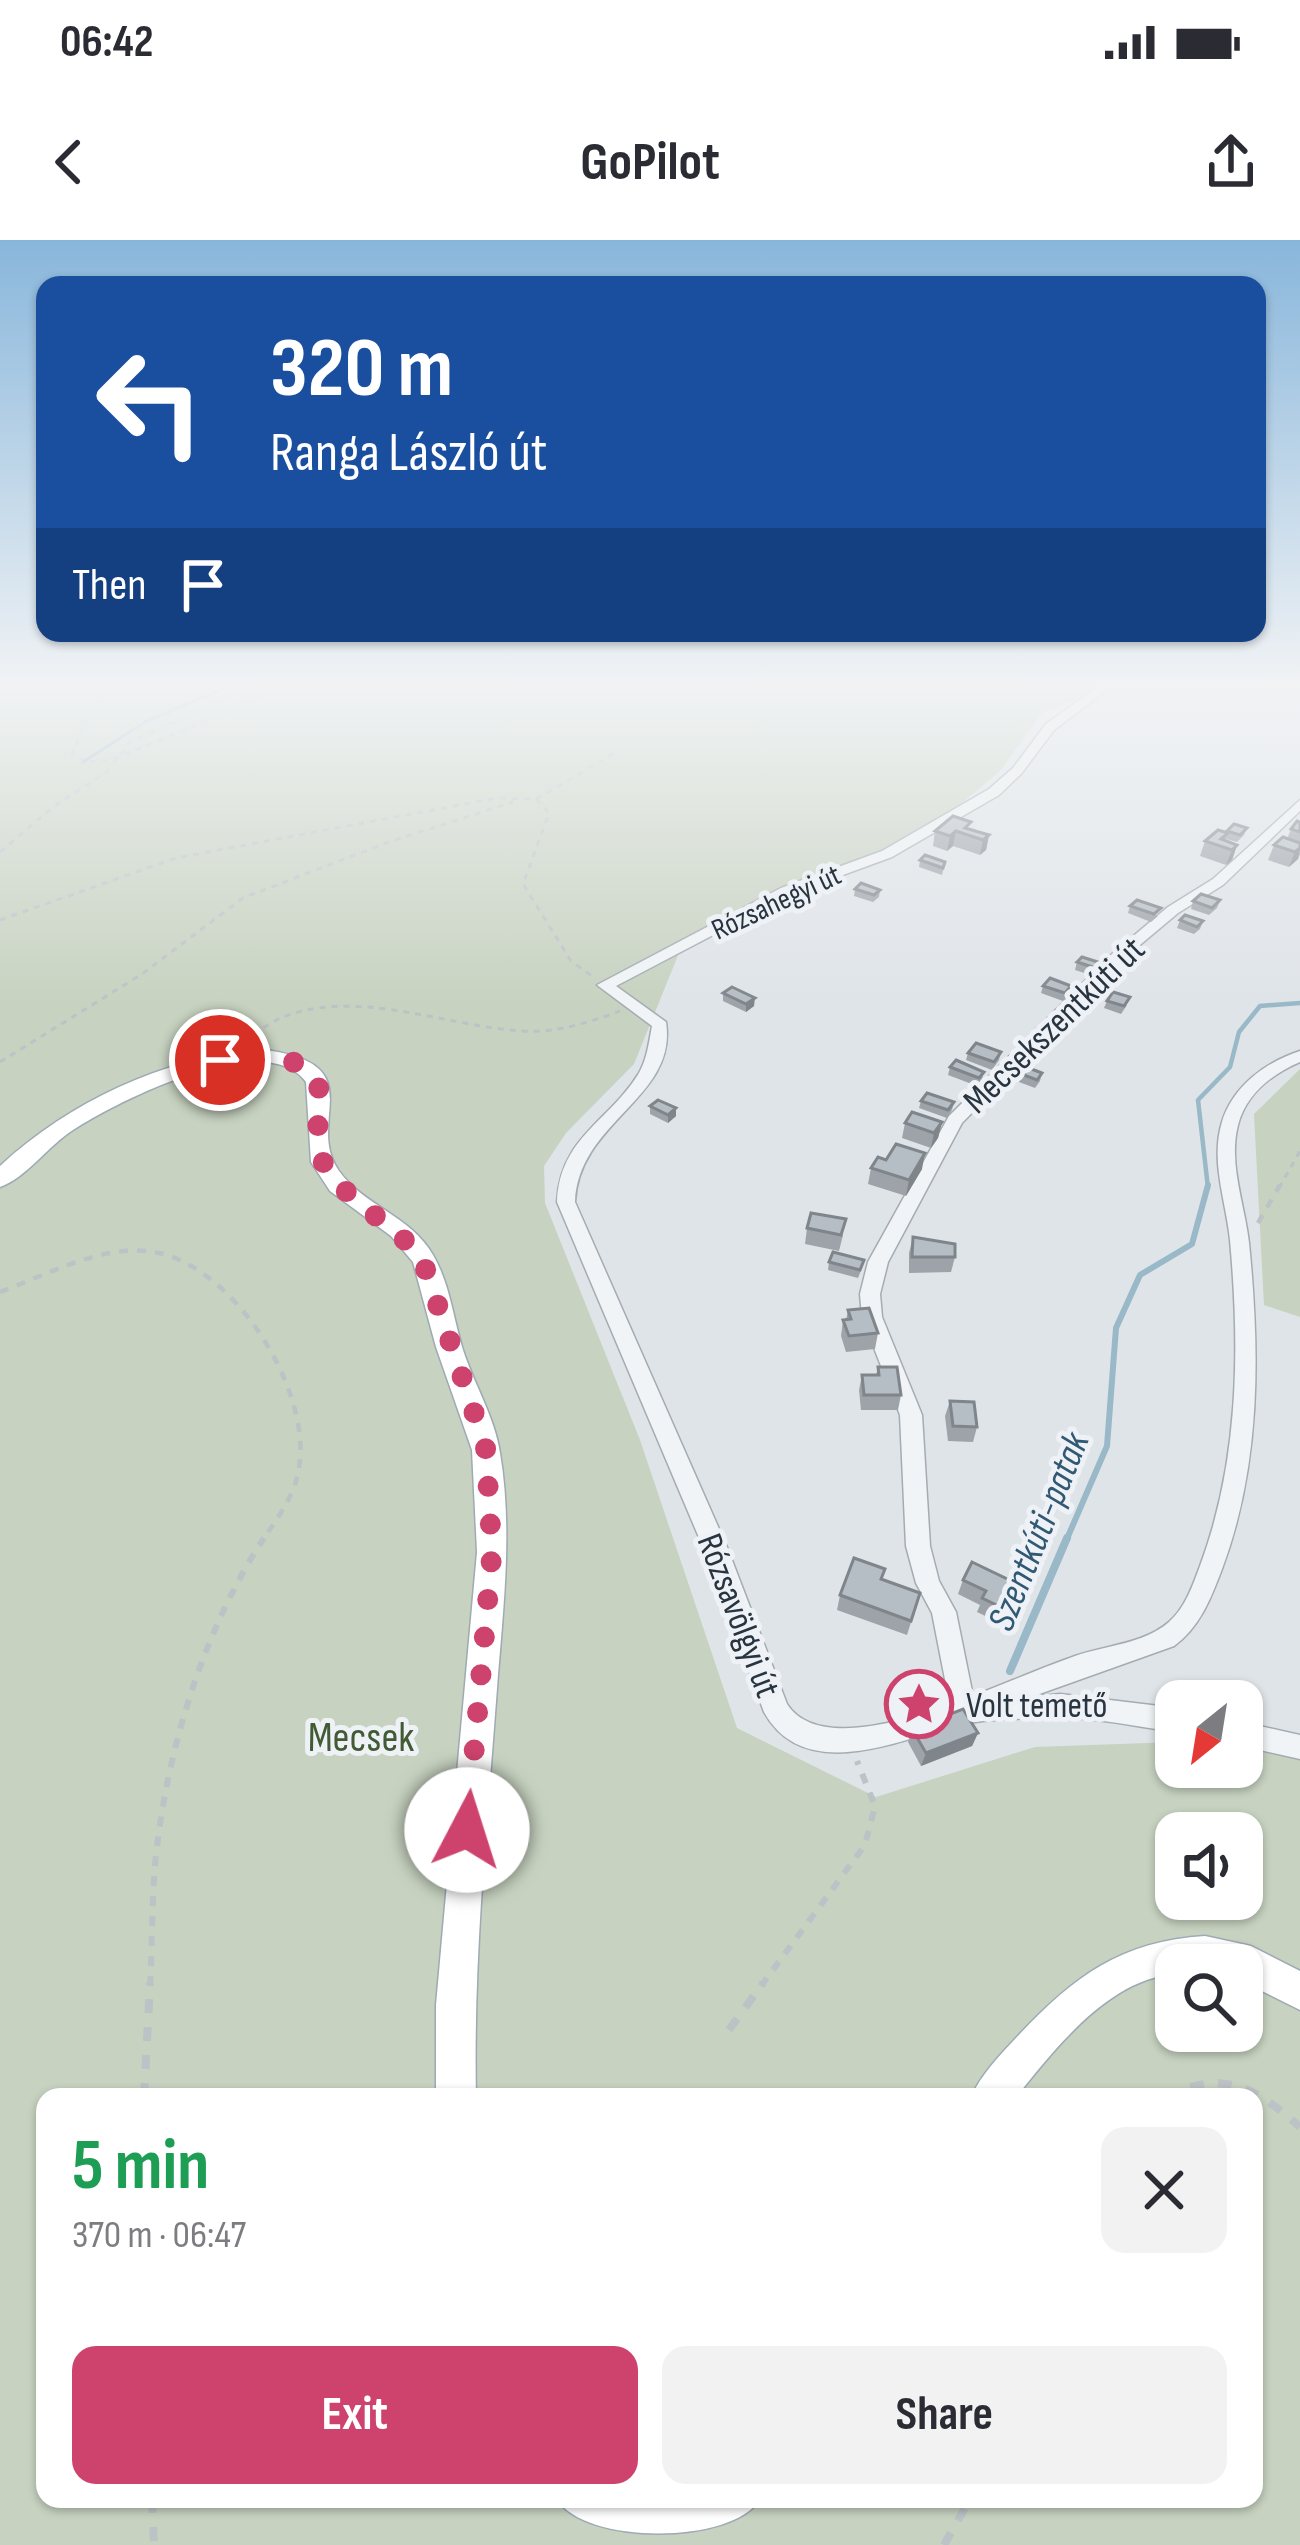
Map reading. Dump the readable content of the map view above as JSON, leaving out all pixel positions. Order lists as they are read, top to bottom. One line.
{"streets":{"street":["Rózsahegyi út","Mecsekszentkúti út","Rózsavölgyi út"]},"crossings":[["Rózsahegyi út","Rózsavölgyi út"],["Mecsekszentkúti út","Rózsavölgyi út"]],"water":["Szentkúti-patak"],"parks":["Mecsek"],"places":{"place":["Volt temető"]},"north":"bottom left","page":{"status":"06:42","header":"GoPilot","turn":["320 m","Ranga László út"],"then":"Then","heading":["5 min","370 m · 06:47"],"buttons":["Exit","Share"]}}
